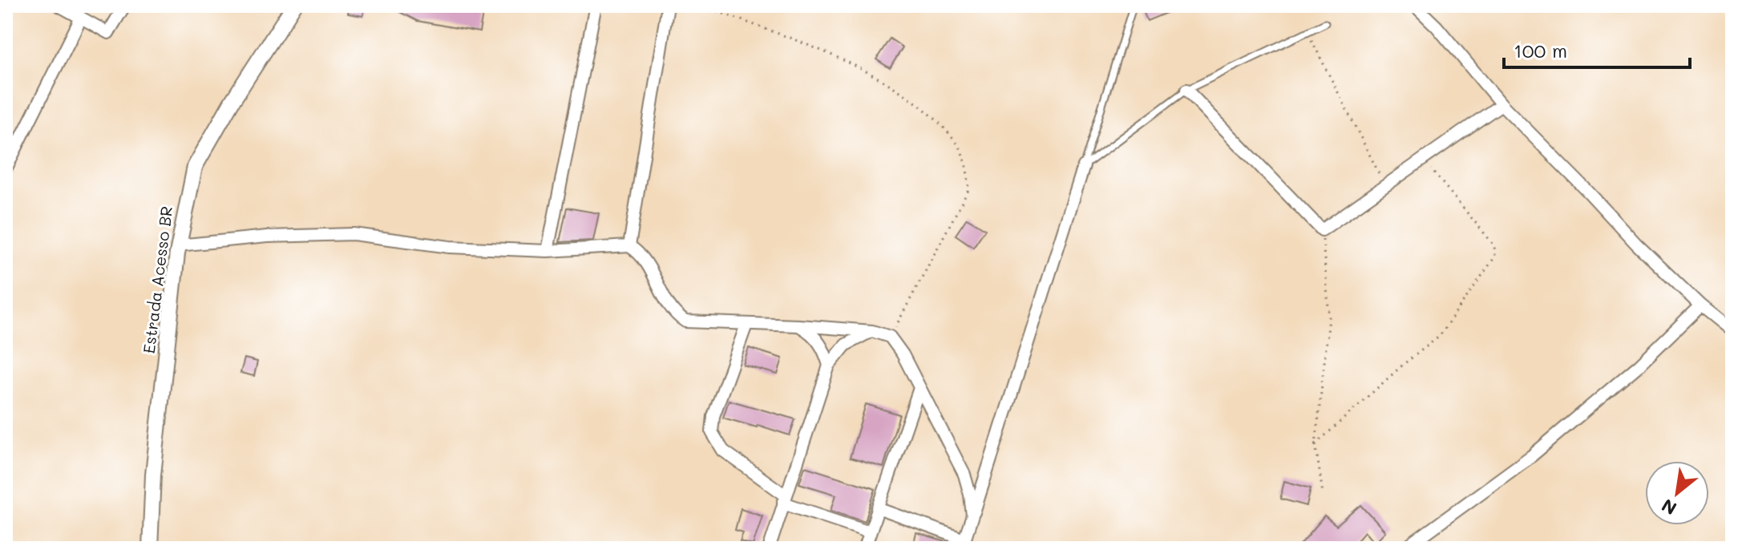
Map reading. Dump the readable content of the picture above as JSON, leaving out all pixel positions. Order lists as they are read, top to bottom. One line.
{"streets":{"street":["Estrada Acesso BR"]},"scale_bar":"100 m","north":"bottom left"}
